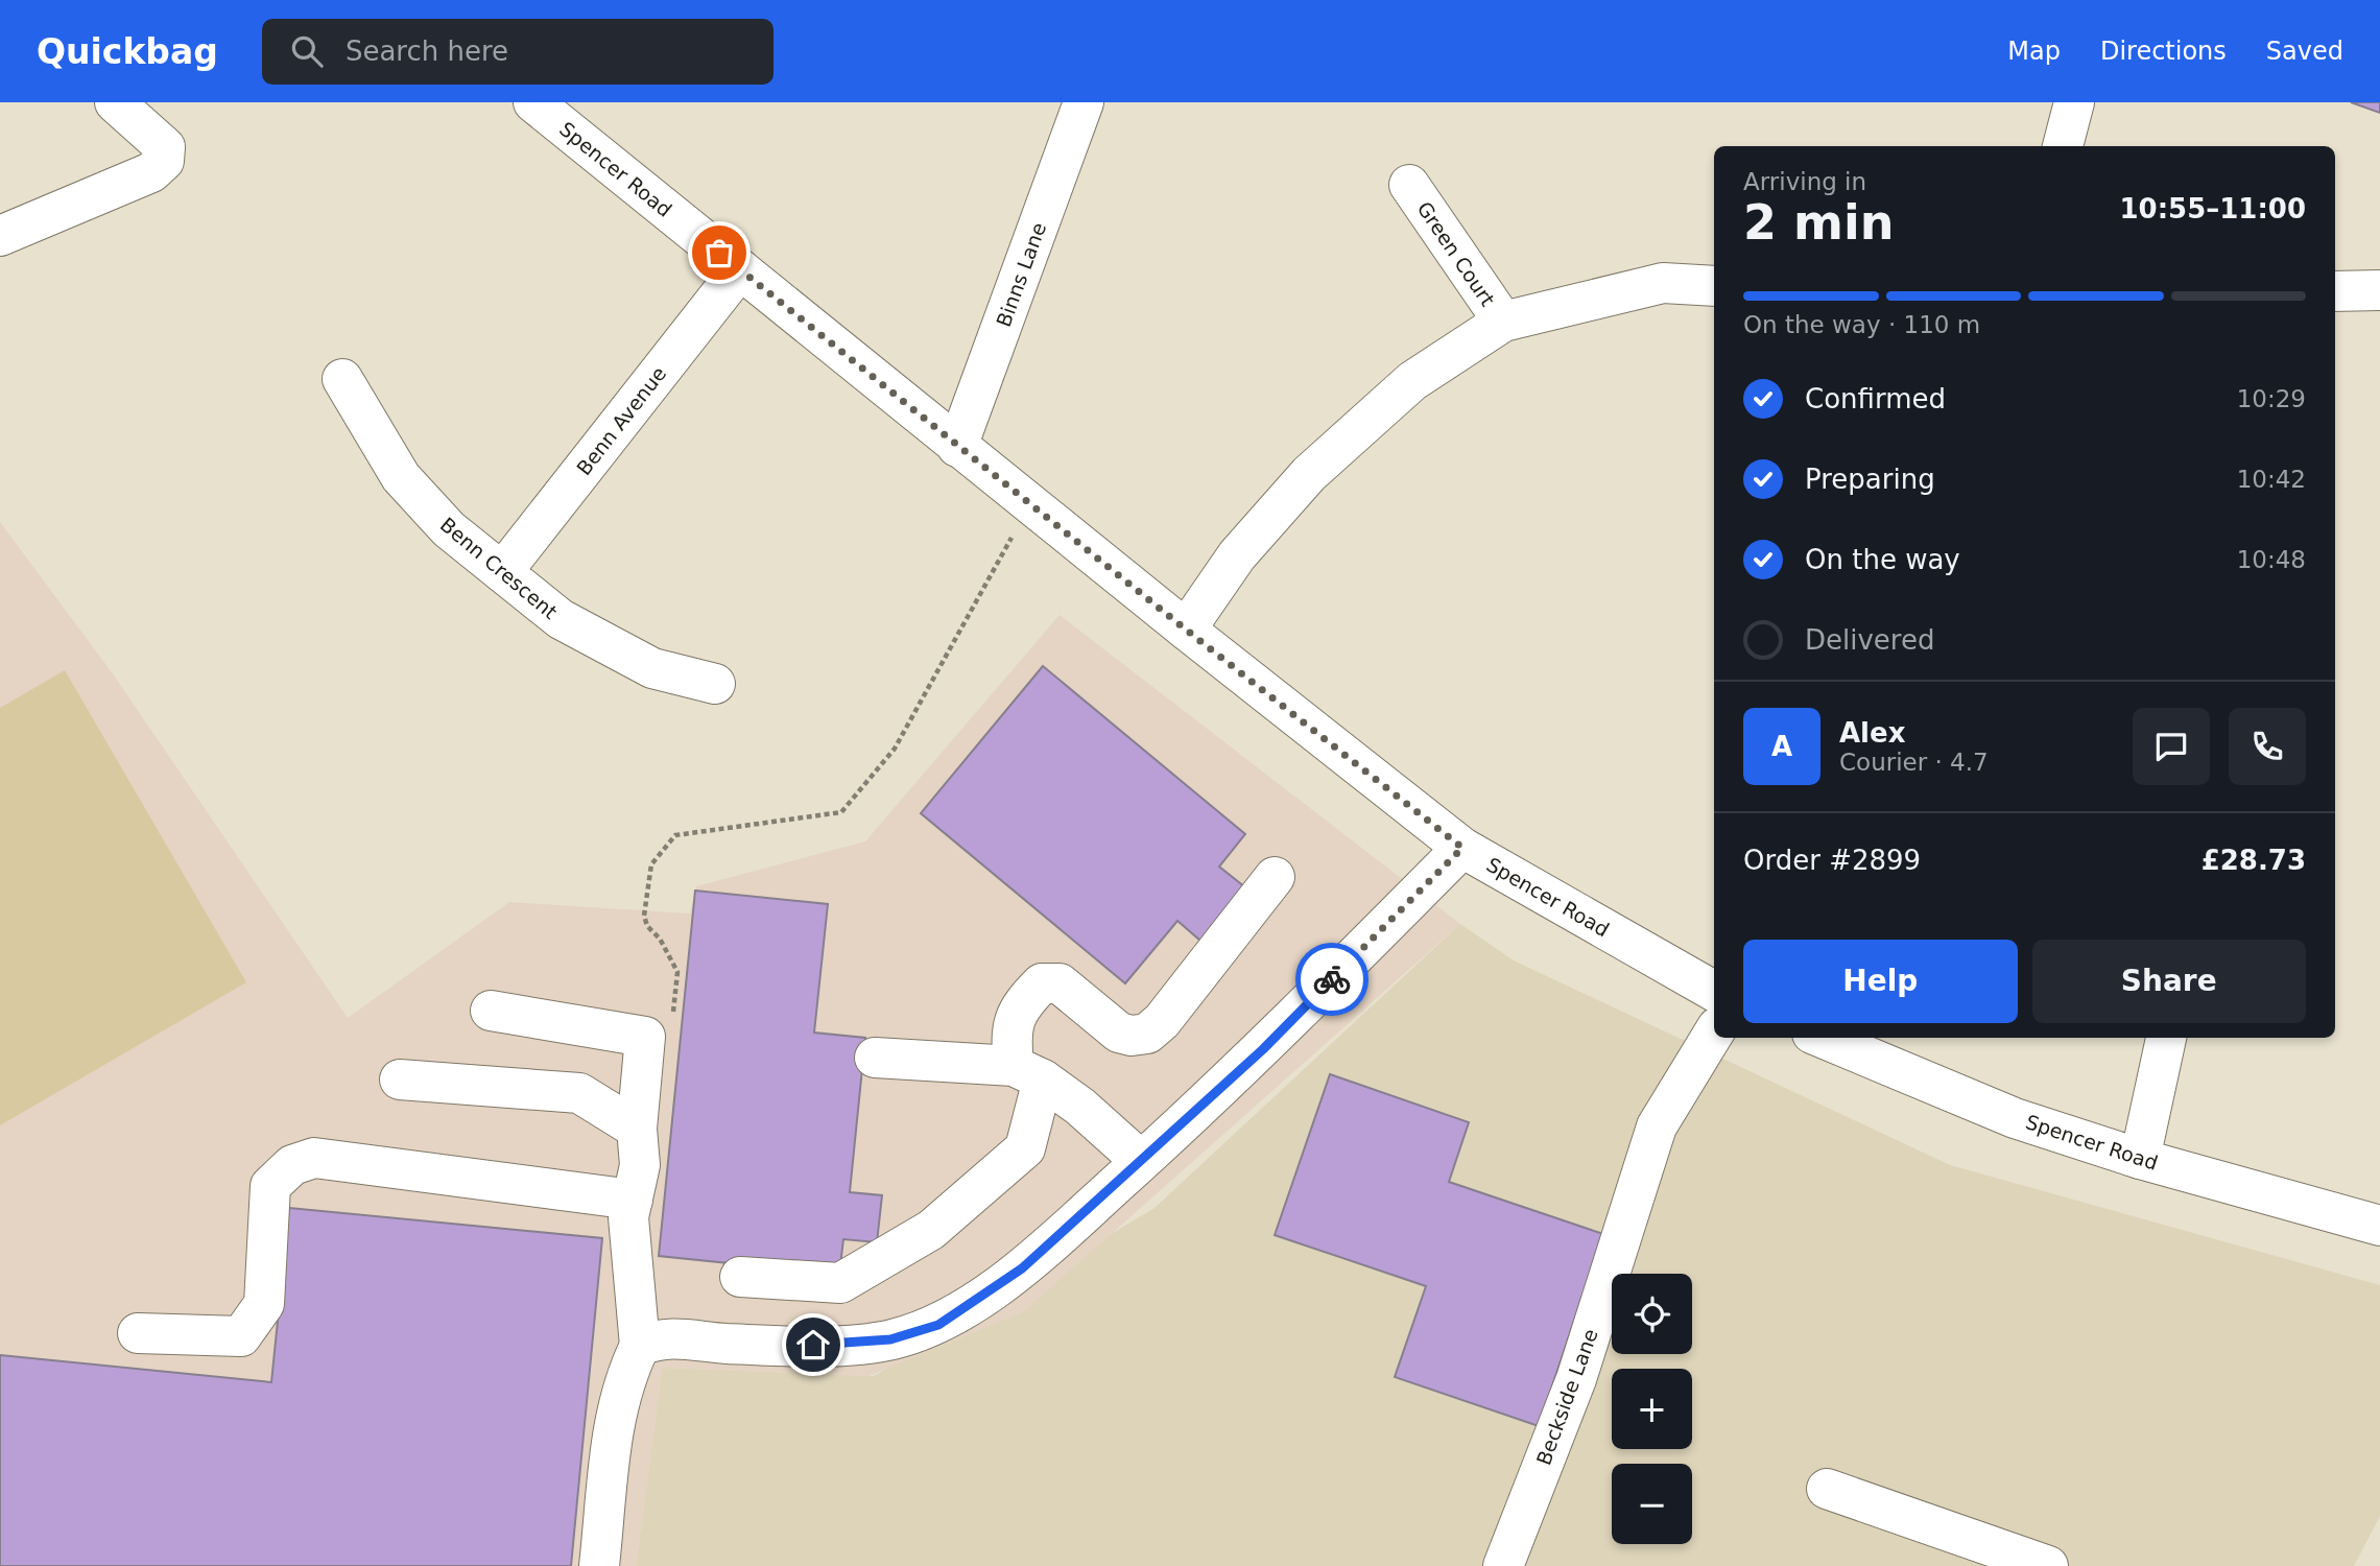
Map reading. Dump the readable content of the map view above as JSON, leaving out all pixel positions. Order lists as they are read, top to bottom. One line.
{"streets":{"street":["Spencer Road","Green Court","Binns Lane","Benn Avenue","Benn Crescent","Beckside Lane"]},"crossings":[["Spencer Road","Binns Lane"],["Spencer Road","Benn Avenue"],["Benn Avenue","Benn Crescent"]],"page":{"header":"Quickbag","search":"Search here","nav":["Map","Directions","Saved"],"heading":["2 min","Arriving in","10:55–11:00"],"panel":["Alex","Courier · 4.7","Order #2899","£28.73"],"bar":"On the way · 110 m","list":[["Confirmed","10:29"],["Preparing","10:42"],["On the way","10:48"],"Delivered"],"round":"A","buttons":["Help","Share"],"map_buttons":["+","−"]}}
